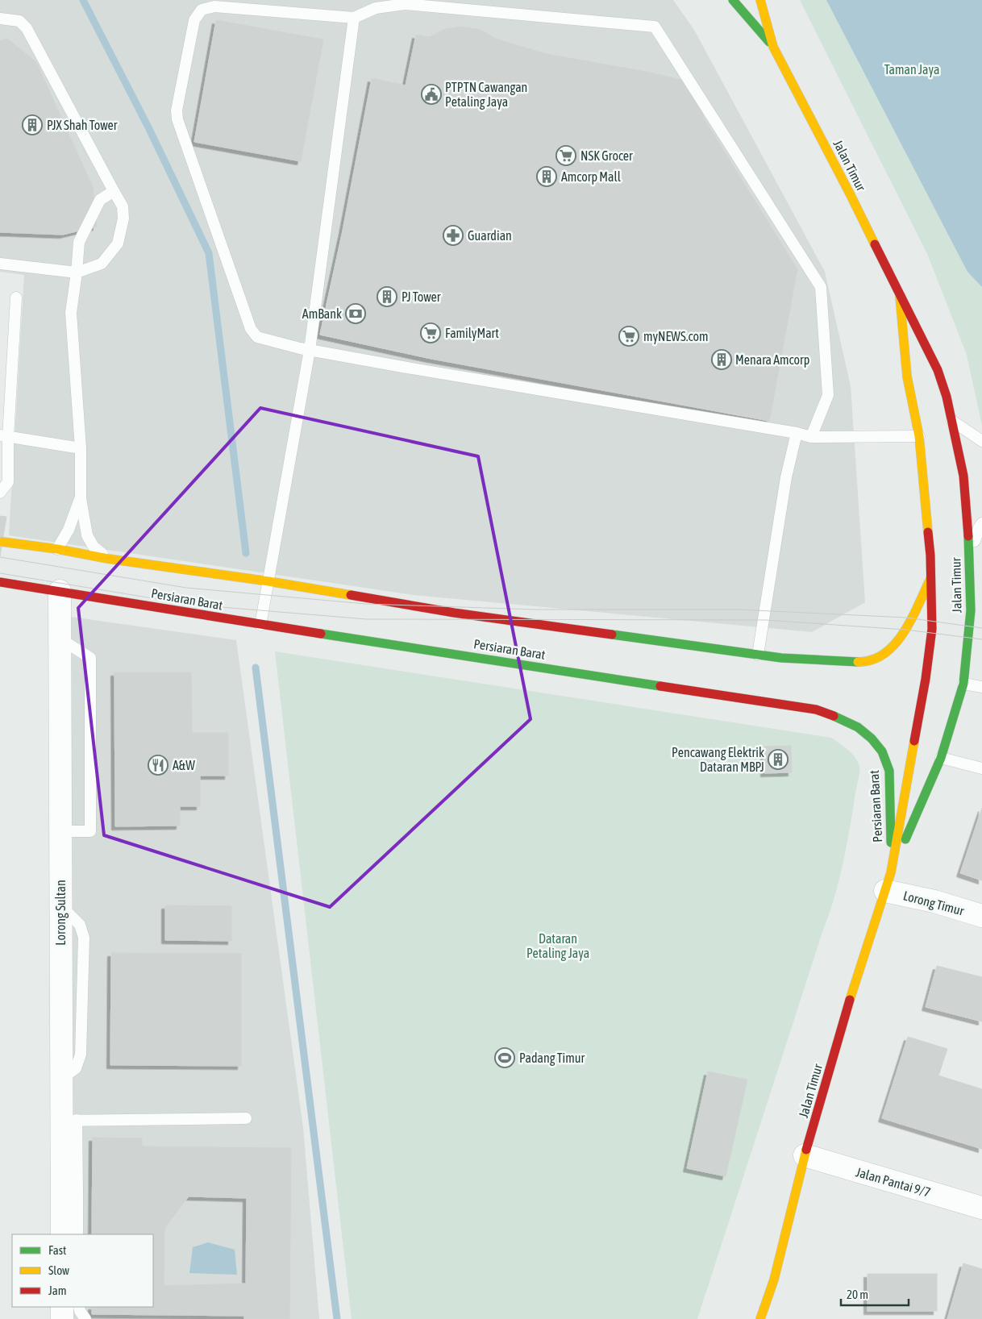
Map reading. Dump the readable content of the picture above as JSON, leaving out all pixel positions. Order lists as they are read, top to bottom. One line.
{"streets":{"main road":["Jalan Timur","Persiaran Barat"],"street":["Lorong Timur","Lorong Sultan","Jalan Pantai 9/7"]},"crossings":[["Jalan Timur","Persiaran Barat"],["Jalan Timur","Lorong Timur"],["Jalan Timur","Jalan Pantai 9/7"],["Persiaran Barat","Lorong Timur"],["Persiaran Barat","Lorong Sultan"]],"parks":["Taman Jaya","Dataran Petaling Jaya"],"places":{"public building":["PTPTN Cawangan Petaling Jaya"],"building":["PJX Shah Tower","Amcorp Mall","PJ Tower","Menara Amcorp","Pencawang Elektrik Dataran MBPJ"],"supermarket":["NSK Grocer","FamilyMart","myNEWS.com"],"pharmacy":["Guardian"],"bank":["AmBank"],"restaurant":["A&W"],"sports":["Padang Timur"]},"legend":["Fast","Slow","Jam"],"scale_bar":"20 m"}
